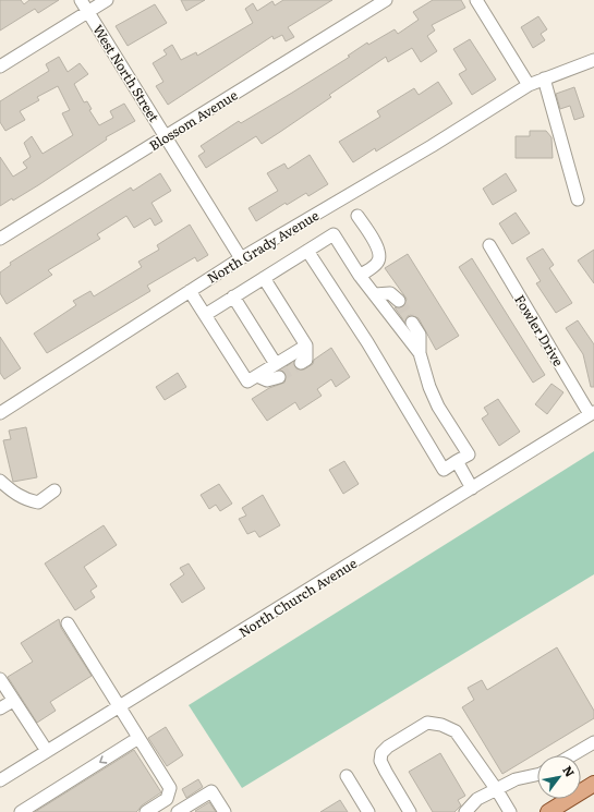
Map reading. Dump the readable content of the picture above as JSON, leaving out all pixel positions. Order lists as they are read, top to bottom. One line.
{"streets":{"street":["West North Street","Blossom Avenue","North Grady Avenue","Fowler Drive","North Church Avenue"]},"crossings":[["West North Street","Blossom Avenue"],["West North Street","North Grady Avenue"],["Fowler Drive","North Church Avenue"]],"north":"top right"}
